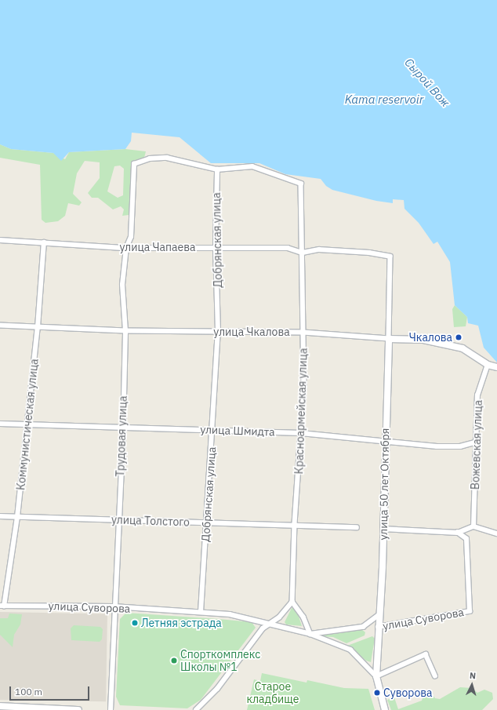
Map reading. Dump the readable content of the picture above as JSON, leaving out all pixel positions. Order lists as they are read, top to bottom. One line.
{"streets":{"main road":["улица Чкалова","улица 50 лет Октября"],"street":["Добрянская улица","улица Чапаева","Красноармейская улица","Коммунистическая улица","улица Шмидта","Трудовая улица","Вожевская улица","улица Толстого","улица Суворова"]},"crossings":[["Добрянская улица","улица Чапаева"],["Добрянская улица","улица Чкалова"],["Добрянская улица","Красноармейская улица"],["Добрянская улица","улица Шмидта"],["Добрянская улица","Трудовая улица"],["Добрянская улица","улица Толстого"],["Добрянская улица","улица Суворова"],["улица Чапаева","Красноармейская улица"],["улица Чапаева","Коммунистическая улица"],["улица Чапаева","Трудовая улица"],["улица Чапаева","улица 50 лет Октября"],["улица Чкалова","Красноармейская улица"],["улица Чкалова","Коммунистическая улица"],["улица Чкалова","Трудовая улица"],["улица Чкалова","Вожевская улица"],["улица Чкалова","улица 50 лет Октября"],["Красноармейская улица","улица Шмидта"],["Красноармейская улица","Трудовая улица"],["Красноармейская улица","улица Толстого"],["Коммунистическая улица","улица Шмидта"],["Коммунистическая улица","улица Толстого"],["Коммунистическая улица","улица Суворова"],["улица Шмидта","Трудовая улица"],["улица Шмидта","Вожевская улица"],["улица Шмидта","улица 50 лет Октября"],["Трудовая улица","улица Толстого"],["Трудовая улица","улица Суворова"],["улица 50 лет Октября","улица Суворова"]],"water":["Сырой Вож","Kama reservoir"],"parks":["Старое кладбище"],"places":["Чкалова","Летняя эстрада","Спорткомплекс Школы №1","Суворова"],"scale_bar":"100 m","north":"top"}
